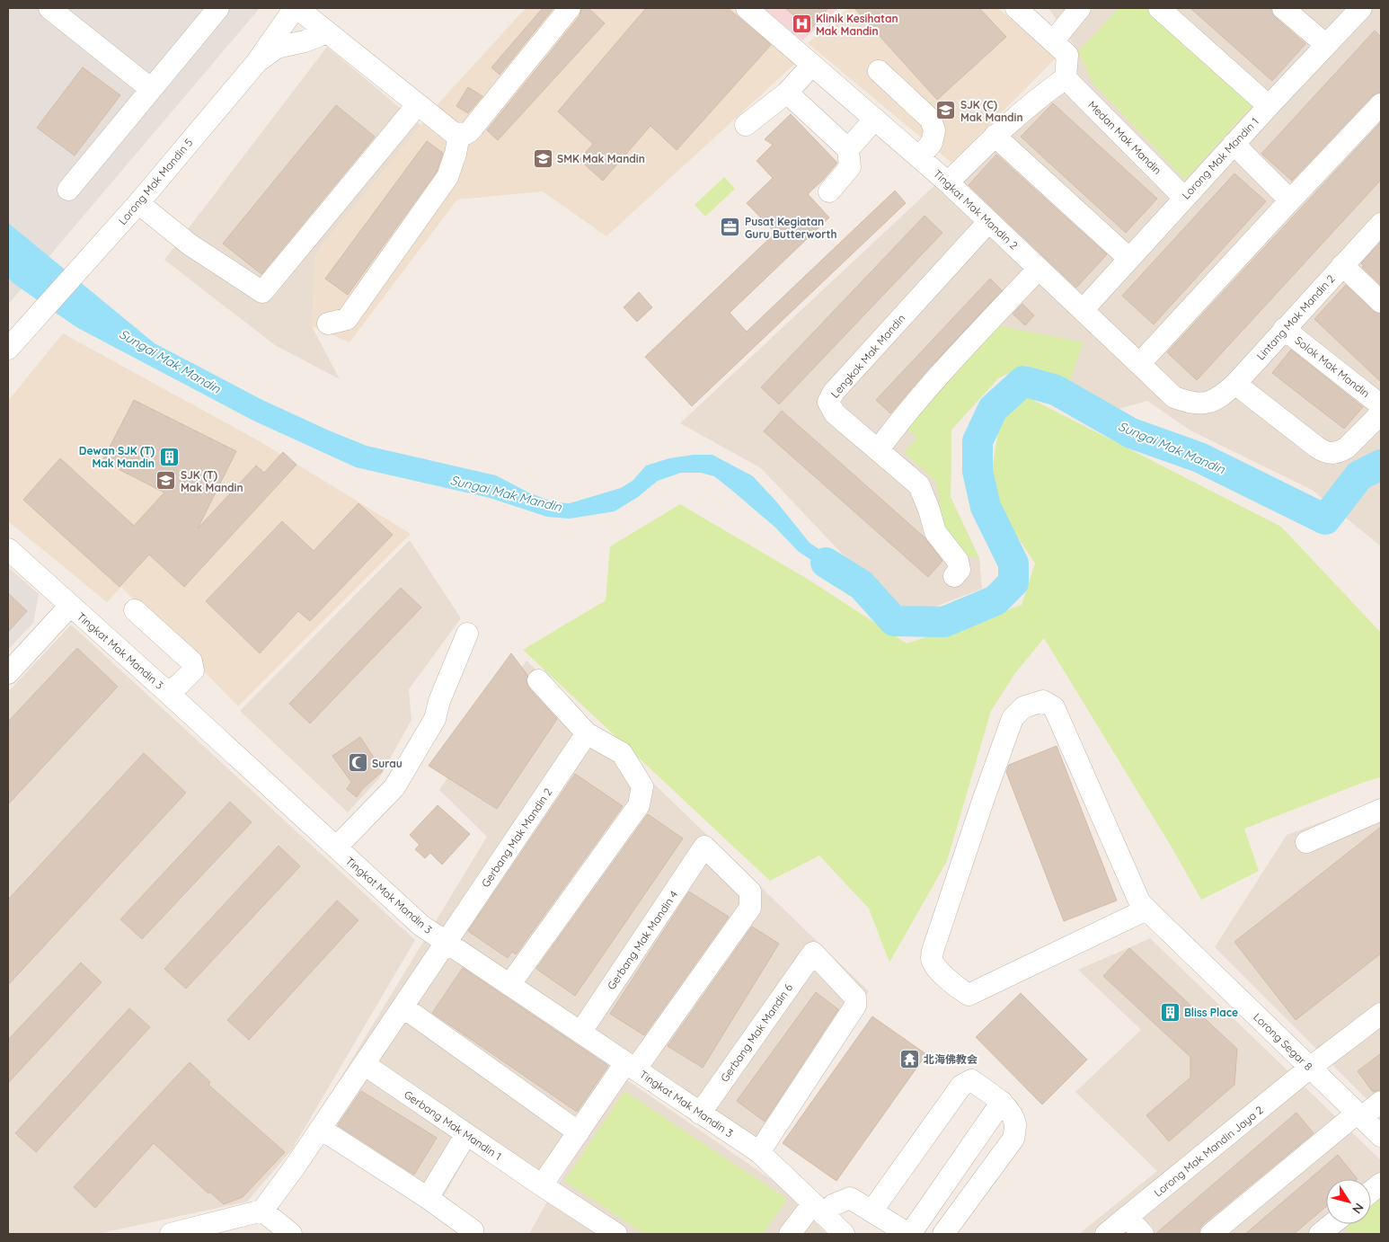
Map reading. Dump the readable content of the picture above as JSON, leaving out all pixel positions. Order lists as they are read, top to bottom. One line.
{"streets":{"street":["Medan Mak Mandin","Lorong Mak Mandin 1","Lorong Mak Mandin 5","Tingkat Mak Mandin 2","Lintang Mak Mandin 2","Lengkok Mak Mandin","Solok Mak Mandin","Tingkat Mak Mandin 3","Gerbang Mak Mandin 2","Gerbang Mak Mandin 4","Gerbang Mak Mandin 6","Lorong Segar 8","Gerbang Mak Mandin 1","Lorong Mak Mandin Jaya 2"]},"crossings":[["Medan Mak Mandin","Lorong Mak Mandin 1"],["Lorong Mak Mandin 1","Tingkat Mak Mandin 2"],["Tingkat Mak Mandin 2","Lintang Mak Mandin 2"],["Tingkat Mak Mandin 2","Lengkok Mak Mandin"],["Lintang Mak Mandin 2","Solok Mak Mandin"],["Tingkat Mak Mandin 3","Gerbang Mak Mandin 2"],["Tingkat Mak Mandin 3","Gerbang Mak Mandin 4"],["Tingkat Mak Mandin 3","Gerbang Mak Mandin 6"],["Gerbang Mak Mandin 2","Gerbang Mak Mandin 1"],["Lorong Segar 8","Lorong Mak Mandin Jaya 2"]],"water":["Sungai Mak Mandin"],"places":{"hospital":["Klinik Kesihatan Mak Mandin"],"school or university":["SJK (C) Mak Mandin","SMK Mak Mandin","SJK (T) Mak Mandin"],"office":["Pusat Kegiatan Guru Butterworth"],"building":["Dewan SJK (T) Mak Mandin","Bliss Place"],"mosque":["Surau"],"temple":["北海佛教会"]},"north":"bottom right"}
